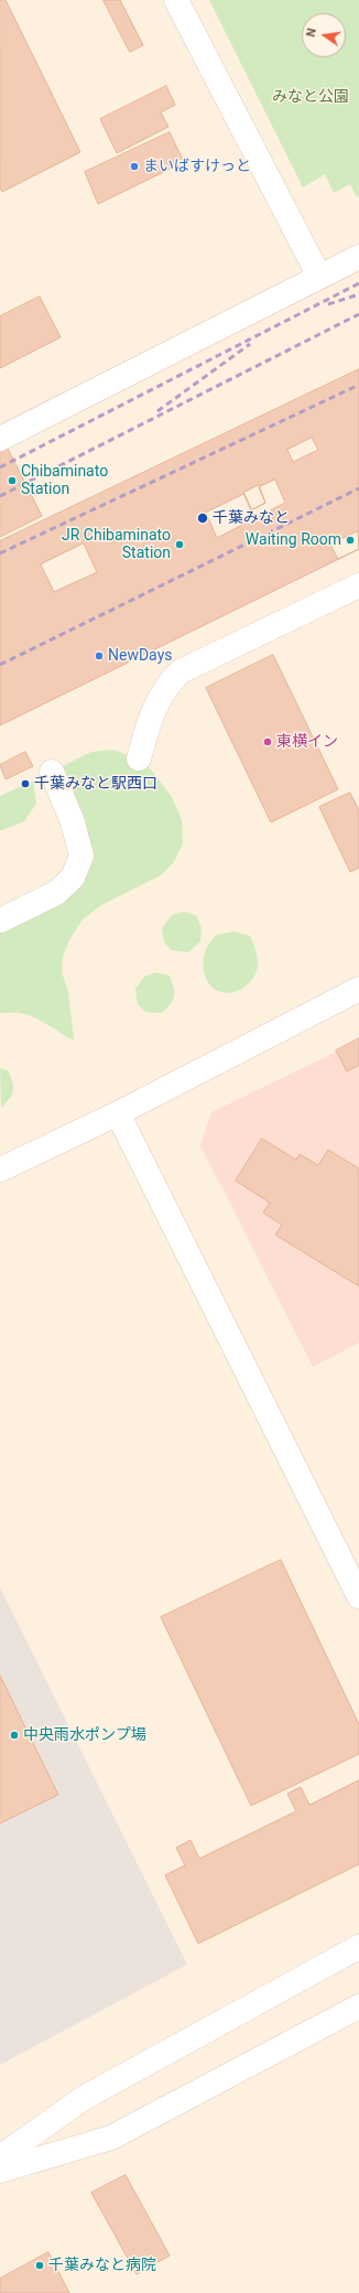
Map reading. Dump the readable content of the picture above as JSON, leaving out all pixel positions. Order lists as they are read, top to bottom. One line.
{"parks":["みなと公園"],"places":["まいばすけっと","Chibaminato Station","千葉みなと","Waiting Room","JR Chibaminato Station","NewDays","東横イン","千葉みなと駅西口","中央雨水ポンプ場","千葉みなと病院"],"north":"left"}
